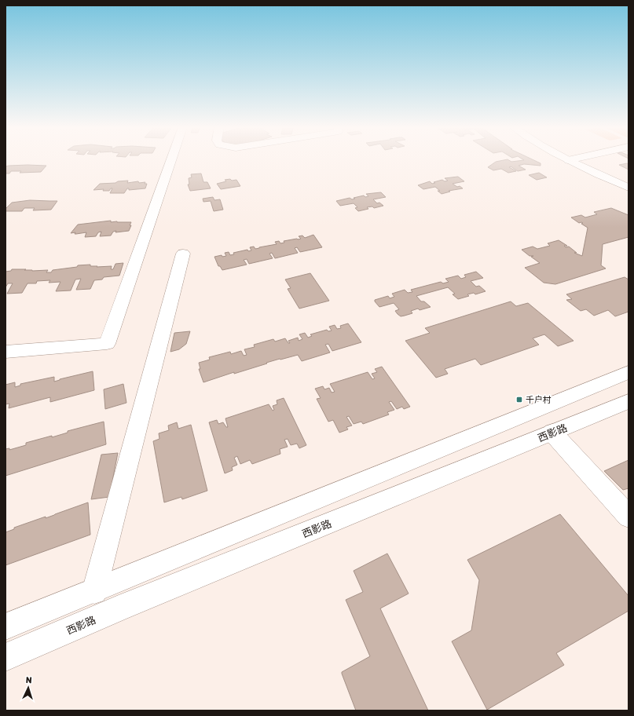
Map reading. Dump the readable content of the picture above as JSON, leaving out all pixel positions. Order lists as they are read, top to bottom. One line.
{"streets":{"street":["西影路"]},"places":{"transit":["千户村"]},"north":"top"}
